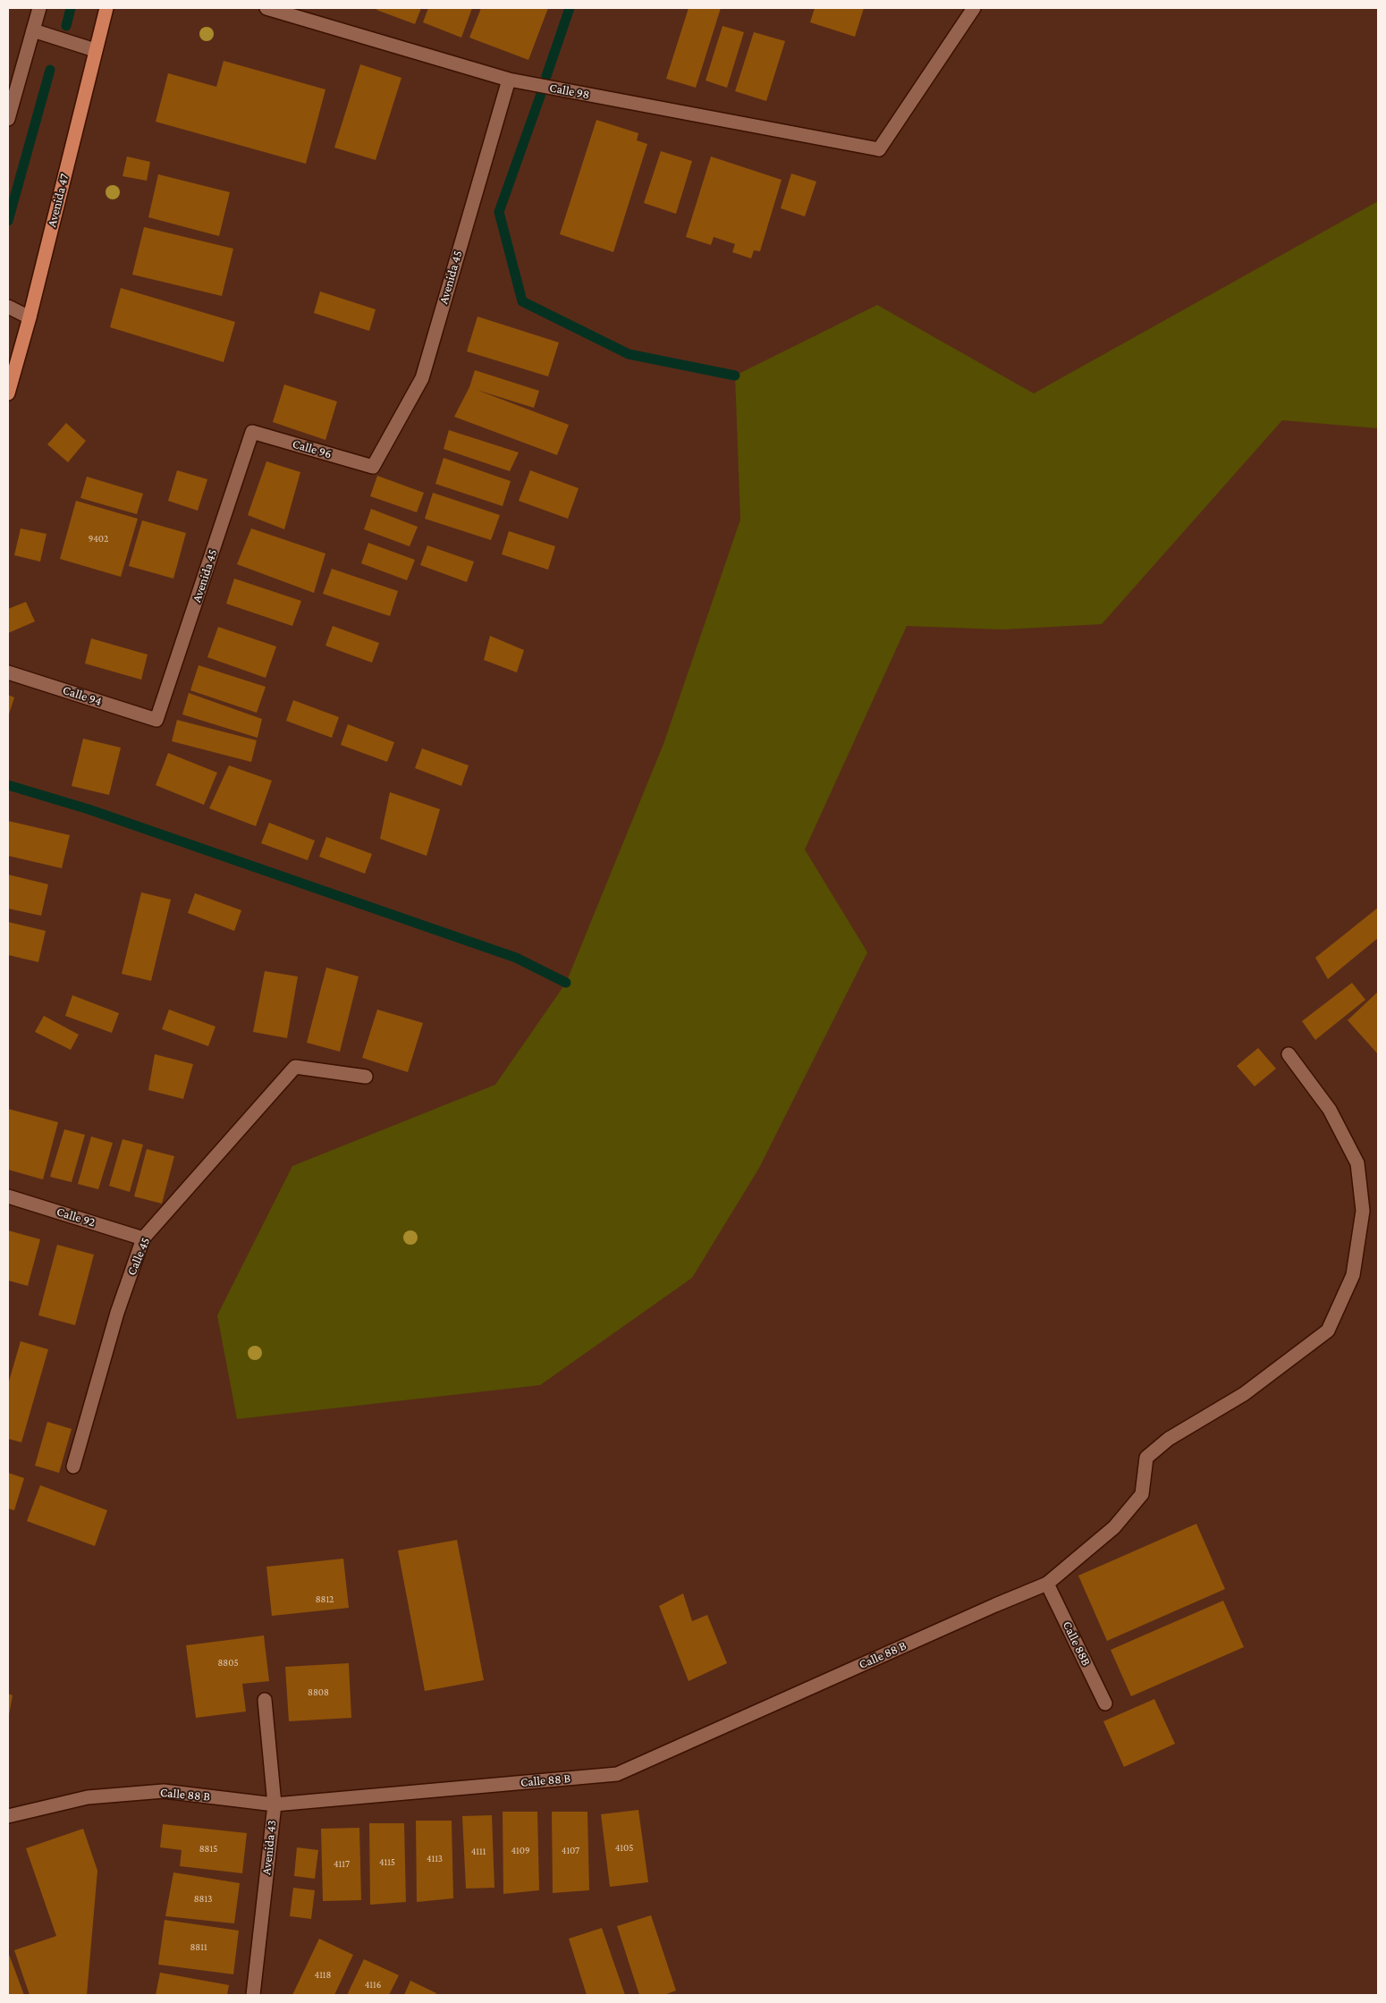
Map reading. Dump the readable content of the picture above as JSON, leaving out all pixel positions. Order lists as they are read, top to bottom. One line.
{"streets":{"main road":["Avenida 47"],"street":["Calle 98","Avenida 45","Calle 96","Calle 94","Calle 92","Calle 45","Calle 88B","Calle 88 B","Avenida 43"]},"crossings":[["Calle 98","Avenida 45"],["Avenida 45","Calle 96"],["Avenida 45","Calle 94"],["Calle 92","Calle 45"],["Calle 88B","Calle 88 B"],["Calle 88 B","Avenida 43"]],"house_numbers":["9402","8812","8805","8808","4105","8815","4109","4107","4111","4113","4115","4117","8813","8811","4118","4116"]}
